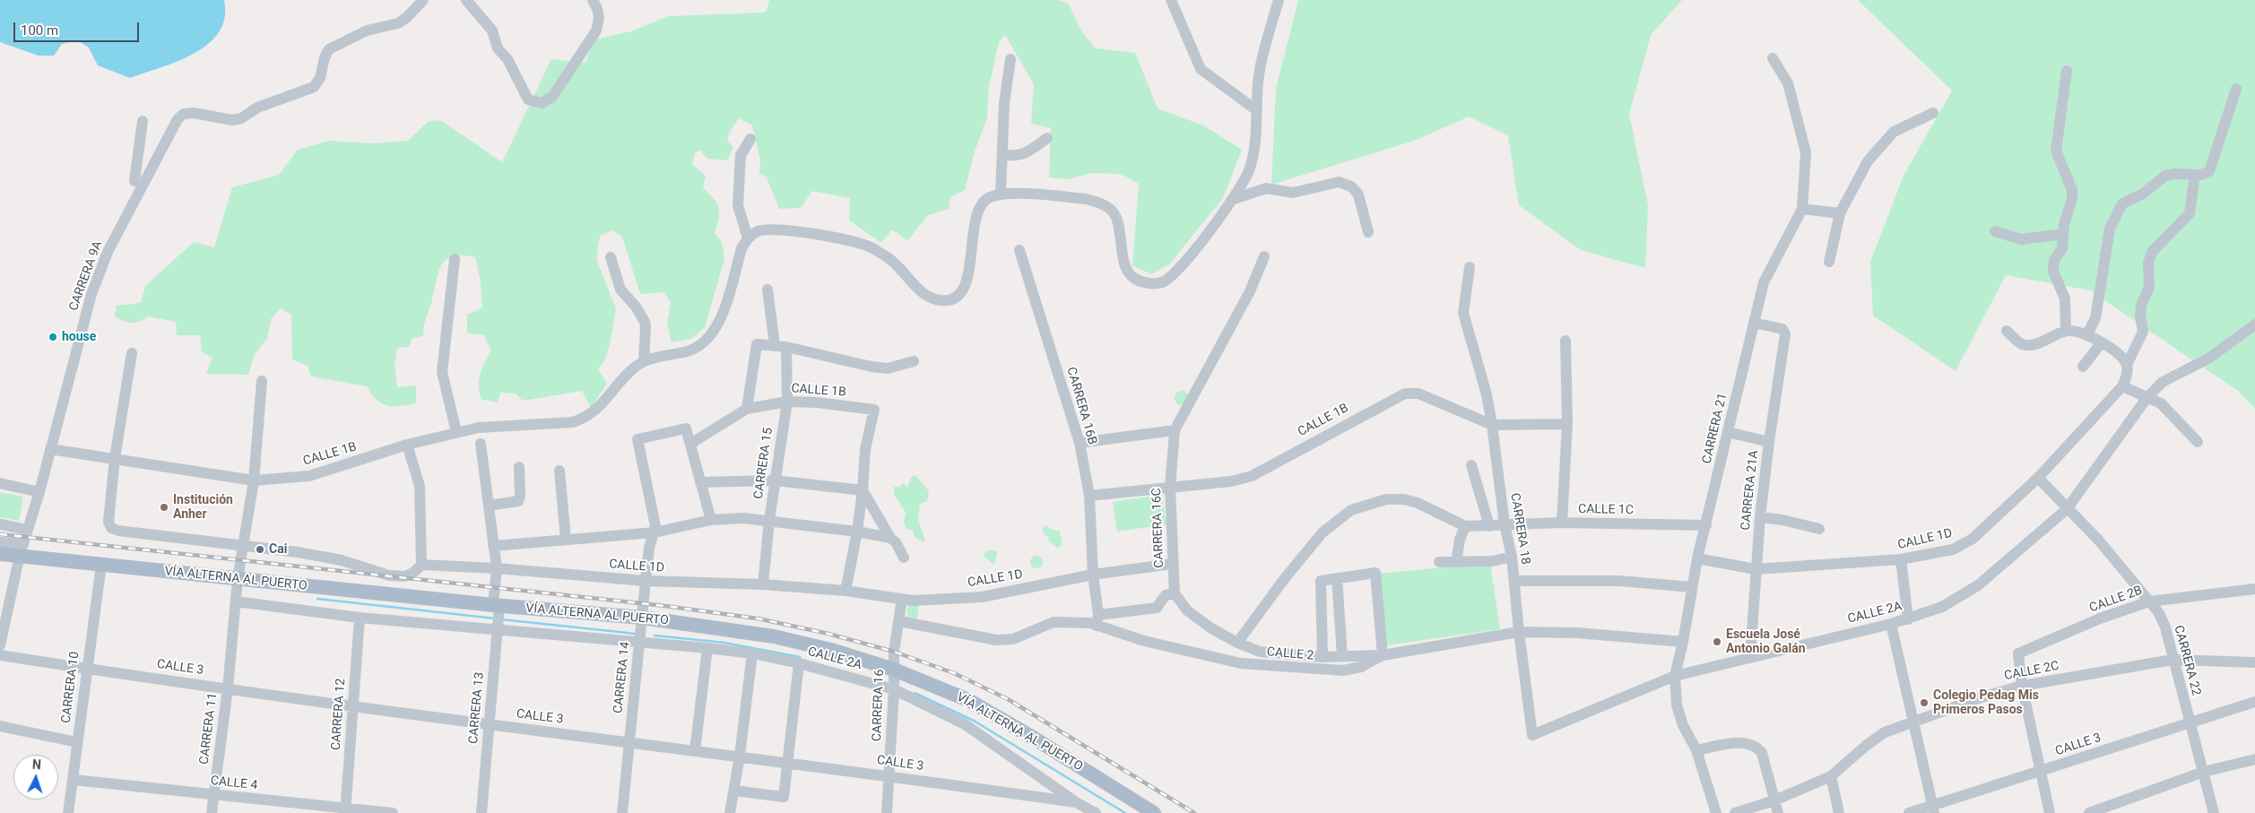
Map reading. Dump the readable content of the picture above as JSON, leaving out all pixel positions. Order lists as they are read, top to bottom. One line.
{"streets":{"main road":["VÍA ALTERNA AL PUERTO"],"street":["CARRERA 9A","CALLE 1B","CARRERA 16B","CARRERA 21","CARRERA 15","CARRERA 21A","CALLE 1C","CARRERA 16C","CARRERA 18","CALLE 1D","CALLE 2B","CALLE 2A","CALLE 2","CARRERA 22","CALLE 3","CALLE 2C","CARRERA 14","CARRERA 10","CARRERA 16","CARRERA 13","CARRERA 12","CARRERA 11","CALLE 4"]},"crossings":[["CARRERA 9A","CALLE 1B"],["CARRERA 9A","VÍA ALTERNA AL PUERTO"],["CALLE 1B","CARRERA 16B"],["CALLE 1B","CARRERA 15"],["CALLE 1B","CARRERA 16C"],["CALLE 1B","CARRERA 18"],["CALLE 1B","CARRERA 14"],["CALLE 1B","CARRERA 11"],["CARRERA 16B","CALLE 1D"],["CARRERA 16B","CALLE 2"],["CARRERA 21","CARRERA 21A"],["CARRERA 21","CALLE 1C"],["CARRERA 21","CALLE 1D"],["CARRERA 21","CALLE 2A"],["CARRERA 21","CALLE 2"],["CARRERA 15","CALLE 1D"],["CARRERA 21A","CALLE 1D"],["CARRERA 21A","CALLE 2A"],["CALLE 1C","CARRERA 18"],["CARRERA 16C","CALLE 1D"],["CARRERA 18","CALLE 2A"],["CARRERA 18","CALLE 2"],["CALLE 1D","CARRERA 22"],["CALLE 1D","CARRERA 14"],["CALLE 1D","CARRERA 16"],["CALLE 1D","CARRERA 13"],["VÍA ALTERNA AL PUERTO","CALLE 2A"],["VÍA ALTERNA AL PUERTO","CARRERA 14"],["VÍA ALTERNA AL PUERTO","CARRERA 10"],["VÍA ALTERNA AL PUERTO","CARRERA 16"],["VÍA ALTERNA AL PUERTO","CARRERA 13"],["VÍA ALTERNA AL PUERTO","CARRERA 11"],["CALLE 2B","CARRERA 22"],["CALLE 2B","CALLE 2C"],["CALLE 2A","CARRERA 22"],["CALLE 2A","CALLE 3"],["CALLE 2A","CARRERA 14"],["CALLE 2A","CARRERA 16"],["CALLE 2A","CARRERA 13"],["CALLE 2A","CARRERA 12"],["CALLE 2A","CARRERA 11"],["CALLE 2","CARRERA 16"],["CARRERA 22","CALLE 3"],["CARRERA 22","CALLE 2C"],["CALLE 3","CARRERA 14"],["CALLE 3","CARRERA 10"],["CALLE 3","CARRERA 16"],["CALLE 3","CARRERA 13"],["CALLE 3","CARRERA 12"],["CALLE 3","CARRERA 11"],["CARRERA 10","CALLE 4"],["CARRERA 12","CALLE 4"],["CARRERA 11","CALLE 4"]],"places":["house","Institución Anher","Cai","Escuela José Antonio Galán","Colegio Pedag Mis Primeros Pasos"],"scale_bar":"100 m","north":"top"}
